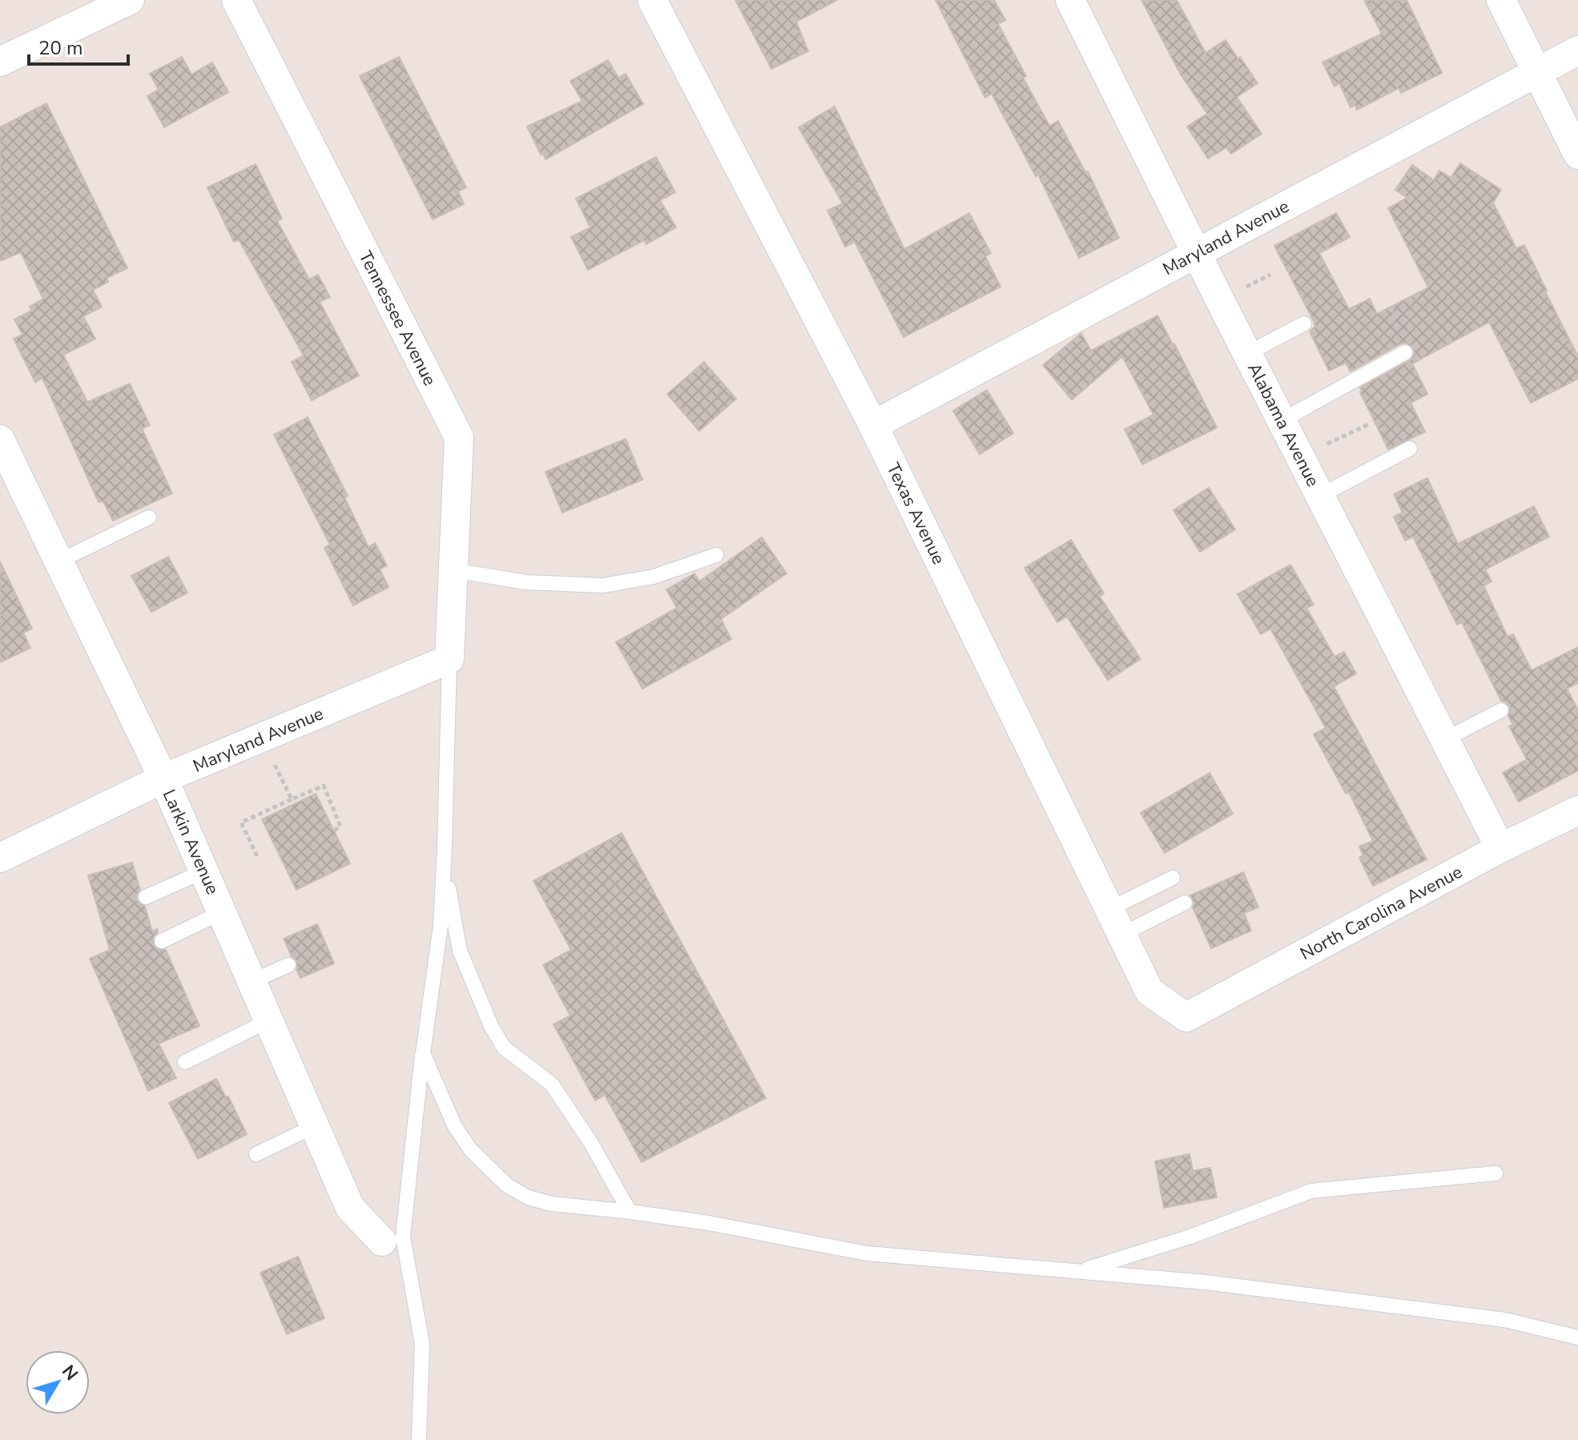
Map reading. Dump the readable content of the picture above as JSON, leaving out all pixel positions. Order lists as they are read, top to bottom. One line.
{"streets":{"street":["Maryland Avenue","Tennessee Avenue","Alabama Avenue","Texas Avenue","Larkin Avenue","North Carolina Avenue"]},"crossings":[["Maryland Avenue","Tennessee Avenue"],["Maryland Avenue","Alabama Avenue"],["Maryland Avenue","Texas Avenue"],["Maryland Avenue","Larkin Avenue"],["Alabama Avenue","North Carolina Avenue"],["Texas Avenue","North Carolina Avenue"]],"scale_bar":"20 m","north":"top right"}
